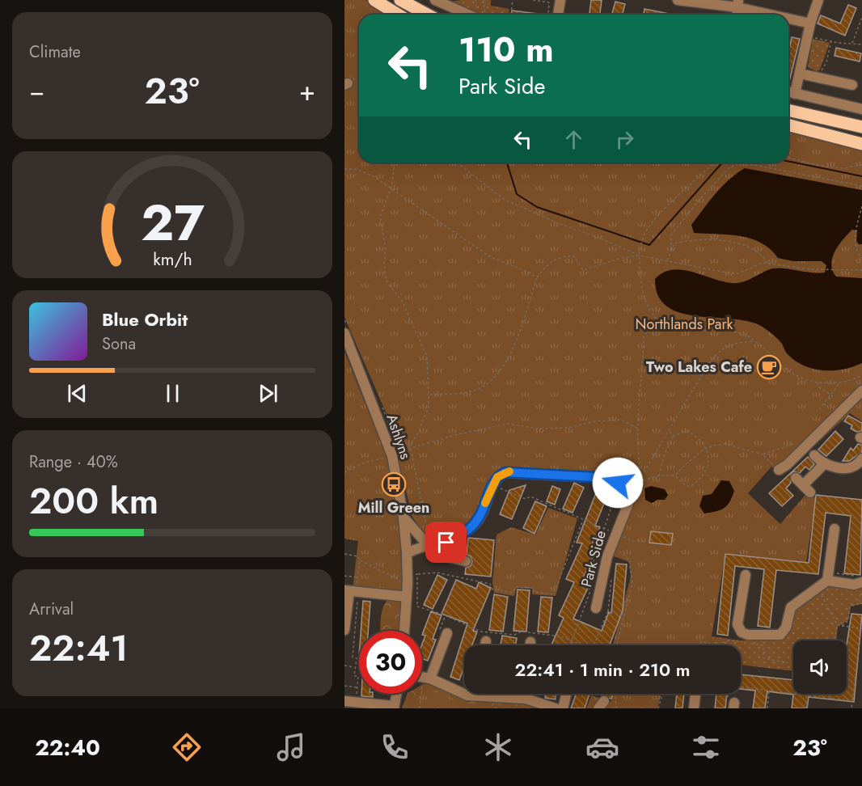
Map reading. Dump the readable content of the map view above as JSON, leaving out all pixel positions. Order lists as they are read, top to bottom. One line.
{"streets":{"street":["Ashlyns","Park Side"]},"parks":["Northlands Park"],"places":{"cafe":["Two Lakes Cafe"],"bus stop":["Mill Green"]},"page":{"tile":["Climate",["Range · 40%","200 km"],["Arrival","22:41"]],"turn":["110 m","Park Side"],"heat":["−","23°","+"],"song":["Blue Orbit","Sona"],"limit":"30","trip":"22:41 · 1 min · 210 m","tabs":["22:40","23°"],"gauge":["27","km/h"]}}
